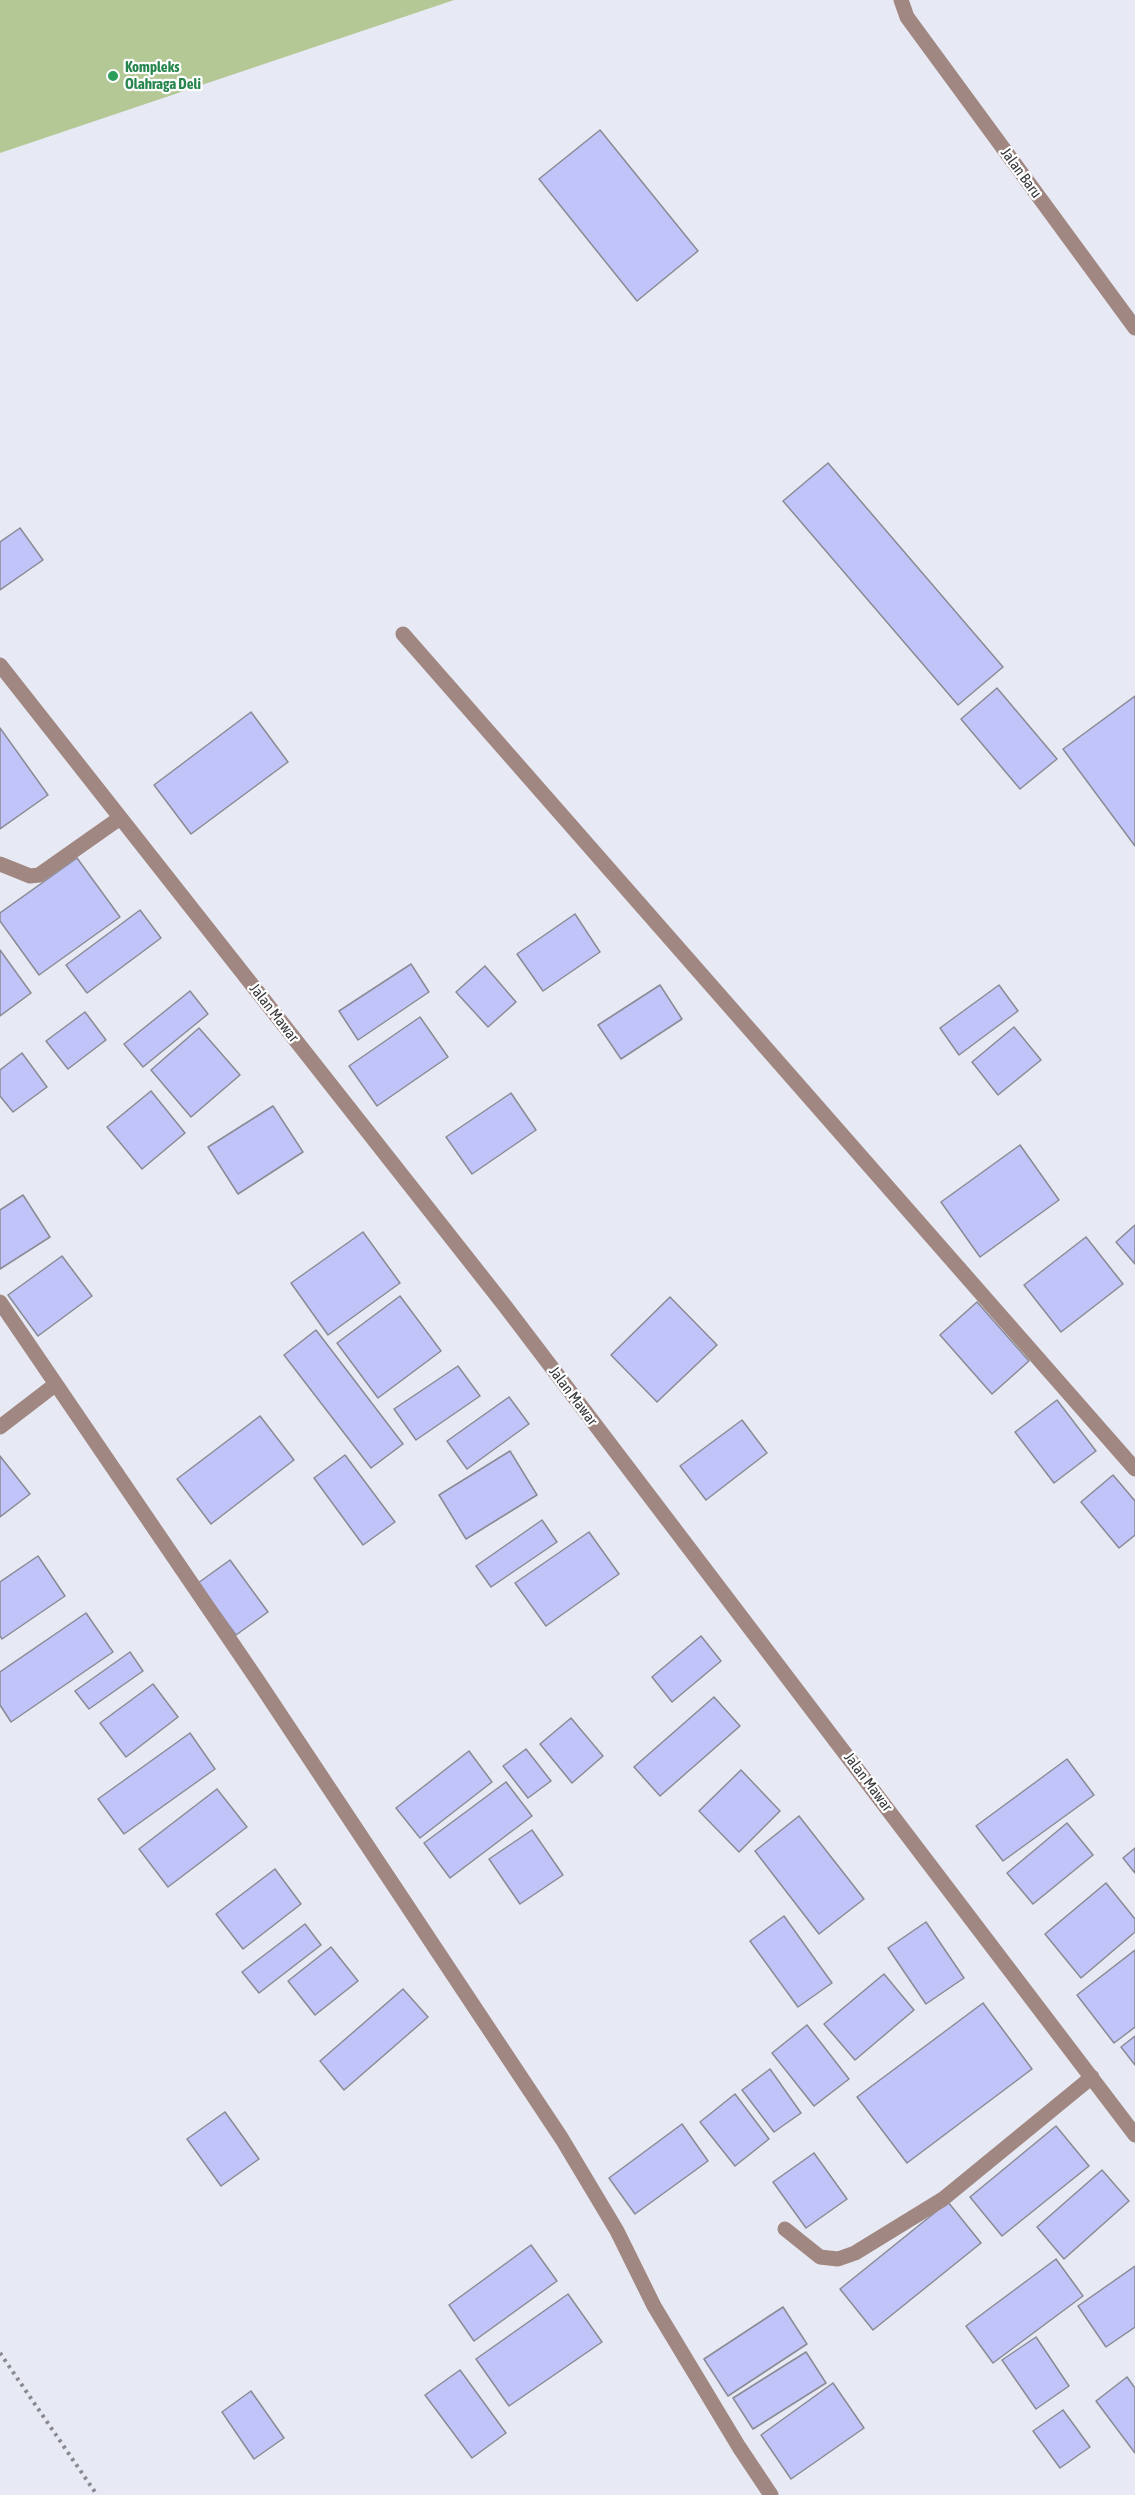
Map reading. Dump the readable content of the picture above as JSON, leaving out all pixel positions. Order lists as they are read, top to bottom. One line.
{"streets":{"street":["Jalan Baru","Jalan Mawar"]},"places":["Kompleks Olahraga Deli"]}
